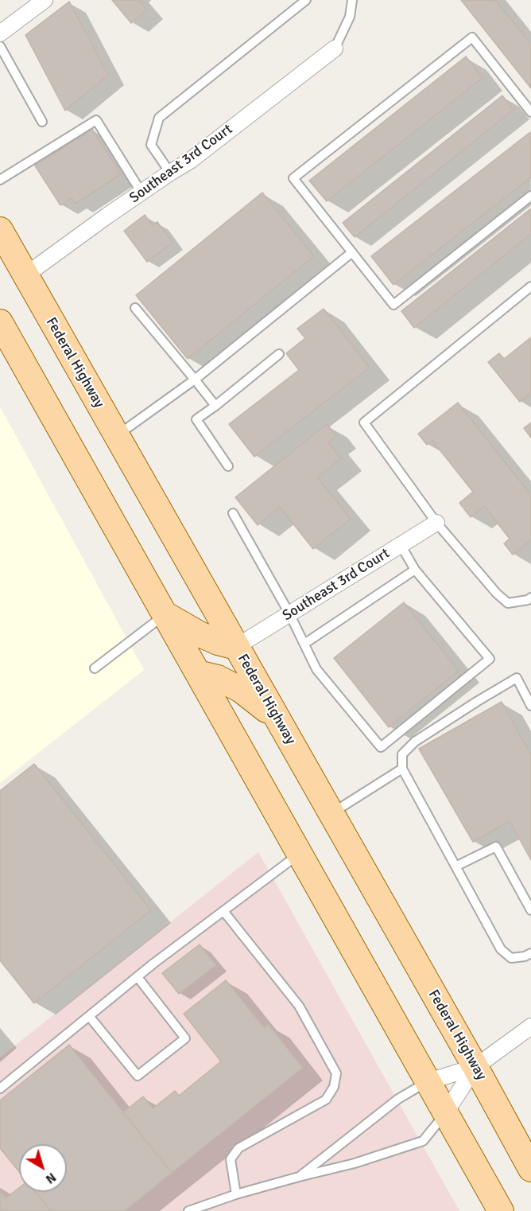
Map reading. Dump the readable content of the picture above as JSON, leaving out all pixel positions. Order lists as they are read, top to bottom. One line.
{"streets":{"main road":["Federal Highway"],"street":["Southeast 3rd Court"]},"crossings":[["Southeast 3rd Court","Federal Highway"]],"north":"bottom right"}
